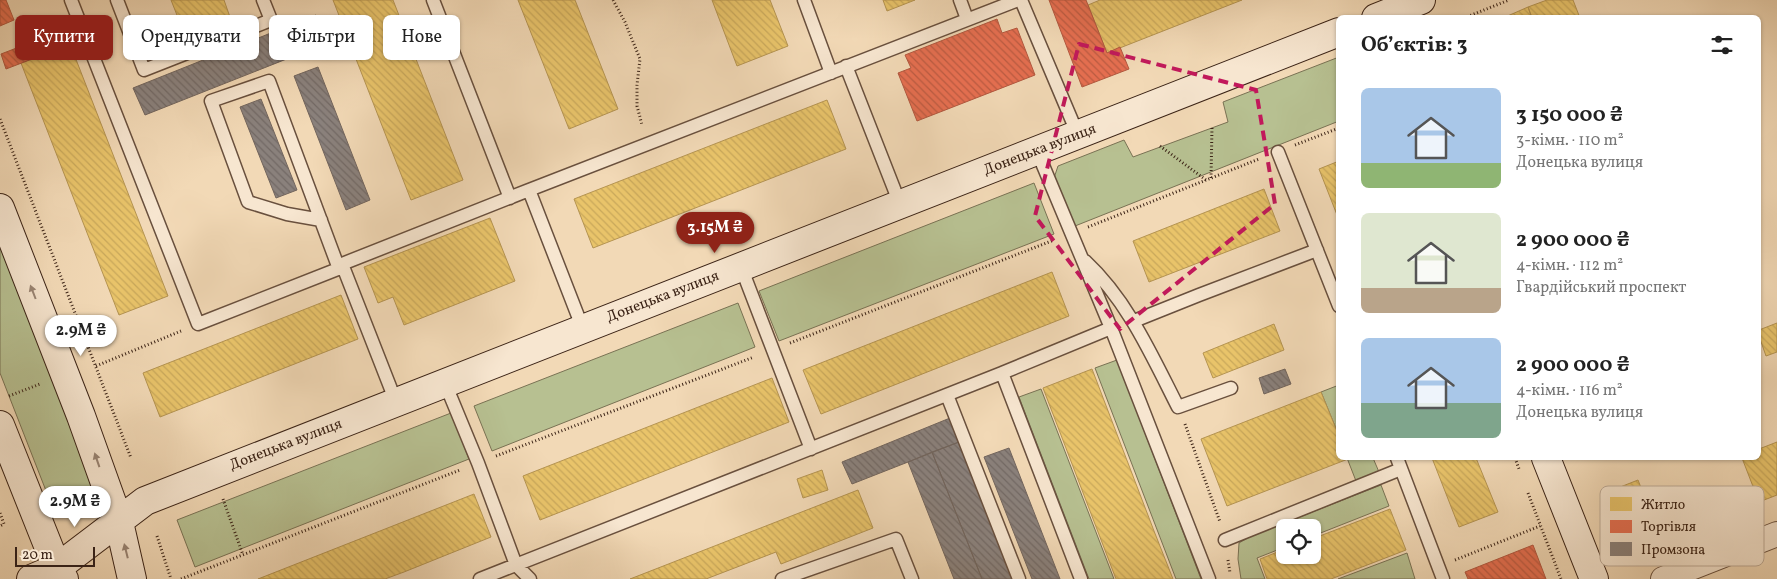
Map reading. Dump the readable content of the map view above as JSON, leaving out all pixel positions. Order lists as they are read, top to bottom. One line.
{"streets":{"main road":["Донецька вулиця"]},"legend":["Житло","Торгівля","Промзона"],"scale_bar":"20 m","page":{"chip":["Купити","Орендувати","Фільтри","Нове"],"heading":"Об’єктів: 3","list":[{"name":"3 150 000 ₴","note":"3-кімн. · 110 m² · Донецька вулиця"},{"name":"2 900 000 ₴","note":"4-кімн. · 112 m² · Гвардійський проспект"},{"name":"2 900 000 ₴","note":"4-кімн. · 116 m² · Донецька вулиця"}],"price":["3.15M ₴","2.9M ₴","2.9M ₴"],"scale":"20 m"}}
